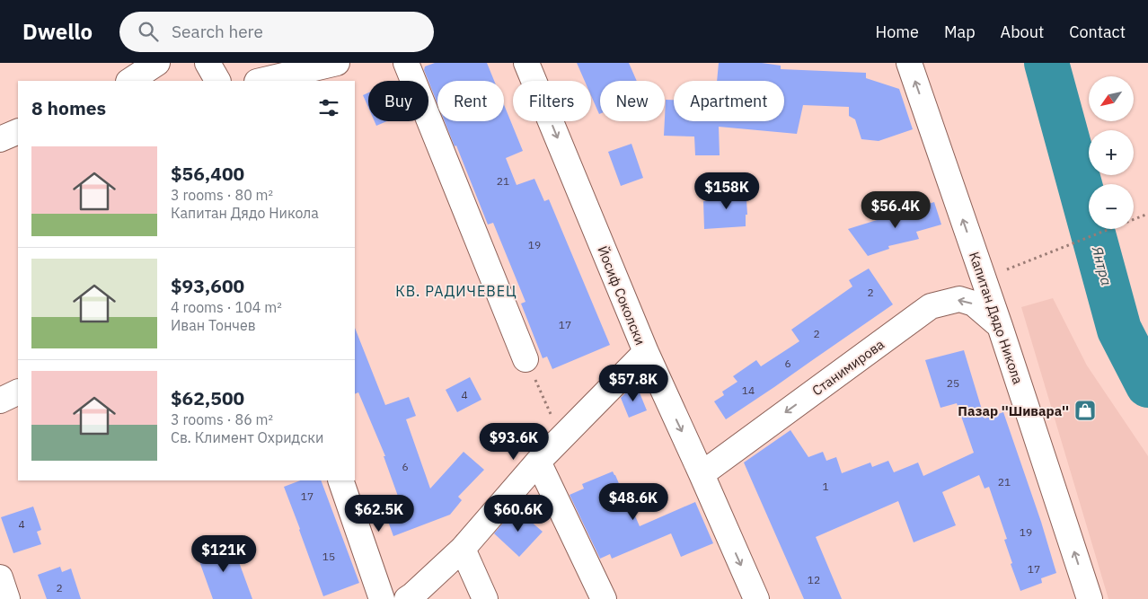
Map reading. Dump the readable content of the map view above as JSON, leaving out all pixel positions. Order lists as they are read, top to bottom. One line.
{"streets":{"street":["Йосиф Соколски","Капитан Дядо Никола","Станимирова"]},"crossings":[["Йосиф Соколски","Станимирова"],["Капитан Дядо Никола","Станимирова"]],"one_way":["Капитан Дядо Никола","Станимирова"],"districts":["КВ. РАДИЧЕВЕЦ"],"water":["Янтра"],"places":{"shop":["Пазар ''Шивара''"]},"house_numbers":["21","19","2","17","2","6","25","14","4","6","21","1","17","4","19","15","17","12","2"],"north":"bottom left","page":{"header":"Dwello","search":"Search here","nav":["Home","Map","About","Contact"],"map_buttons":["+","−"],"chip":["Buy","Rent","Filters","New","Apartment"],"heading":"8 homes","list":[{"name":"$56,400","note":"3 rooms · 80 m² · Капитан Дядо Никола"},{"name":"$93,600","note":"4 rooms · 104 m² · Иван Тончев"},{"name":"$62,500","note":"3 rooms · 86 m² · Св. Климент Охридски"}],"price":["$158K","$56.4K","$57.8K","$93.6K","$48.6K","$62.5K","$60.6K","$121K"]}}
